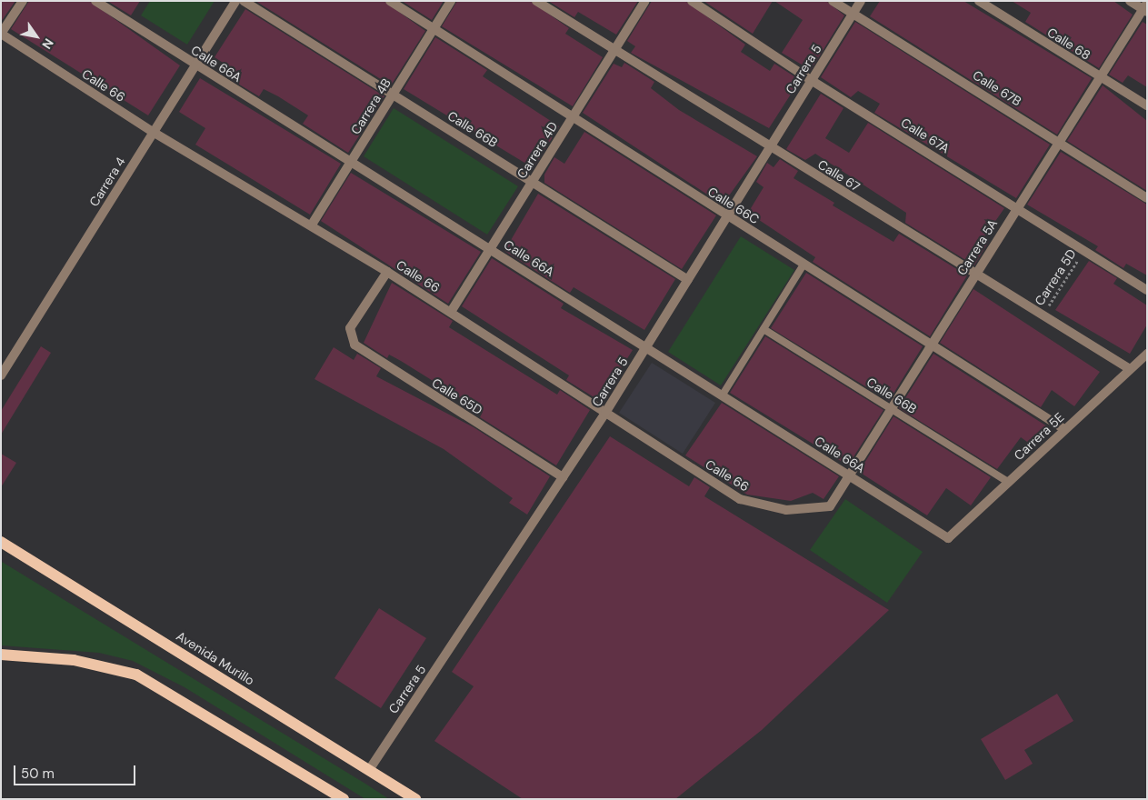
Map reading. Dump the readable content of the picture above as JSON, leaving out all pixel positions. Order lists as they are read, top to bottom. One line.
{"streets":{"main road":["Avenida Murillo"],"street":["Calle 68","Calle 66A","Carrera 5","Calle 66","Calle 67B","Carrera 4B","Calle 66B","Calle 67A","Carrera 4D","Calle 67","Carrera 4","Calle 66C","Carrera 5A","Calle 65D","Carrera 5E"],"path":["Carrera 5D"]},"crossings":[["Calle 68","Carrera 5A"],["Calle 66A","Carrera 5"],["Calle 66A","Carrera 4B"],["Calle 66A","Carrera 4D"],["Calle 66A","Carrera 4"],["Calle 66A","Carrera 5A"],["Calle 66A","Carrera 5E"],["Carrera 5","Calle 66"],["Carrera 5","Calle 67B"],["Carrera 5","Calle 66B"],["Carrera 5","Calle 67A"],["Carrera 5","Calle 67"],["Carrera 5","Calle 66C"],["Carrera 5","Calle 65D"],["Carrera 5","Avenida Murillo"],["Calle 66","Carrera 4B"],["Calle 66","Carrera 4D"],["Calle 66","Carrera 4"],["Calle 66","Carrera 5A"],["Calle 66","Calle 65D"],["Calle 67B","Carrera 5A"],["Carrera 4B","Calle 66B"],["Carrera 4B","Calle 66C"],["Calle 66B","Carrera 4D"],["Calle 66B","Carrera 5A"],["Calle 66B","Carrera 5E"],["Calle 67A","Carrera 5A"],["Calle 67A","Carrera 5D"],["Carrera 4D","Calle 67"],["Carrera 4D","Calle 66C"],["Calle 67","Carrera 5A"],["Calle 67","Carrera 5D"],["Calle 67","Carrera 5E"],["Calle 66C","Carrera 5A"],["Calle 66C","Carrera 5E"]],"scale_bar":"50 m","north":"bottom right"}
